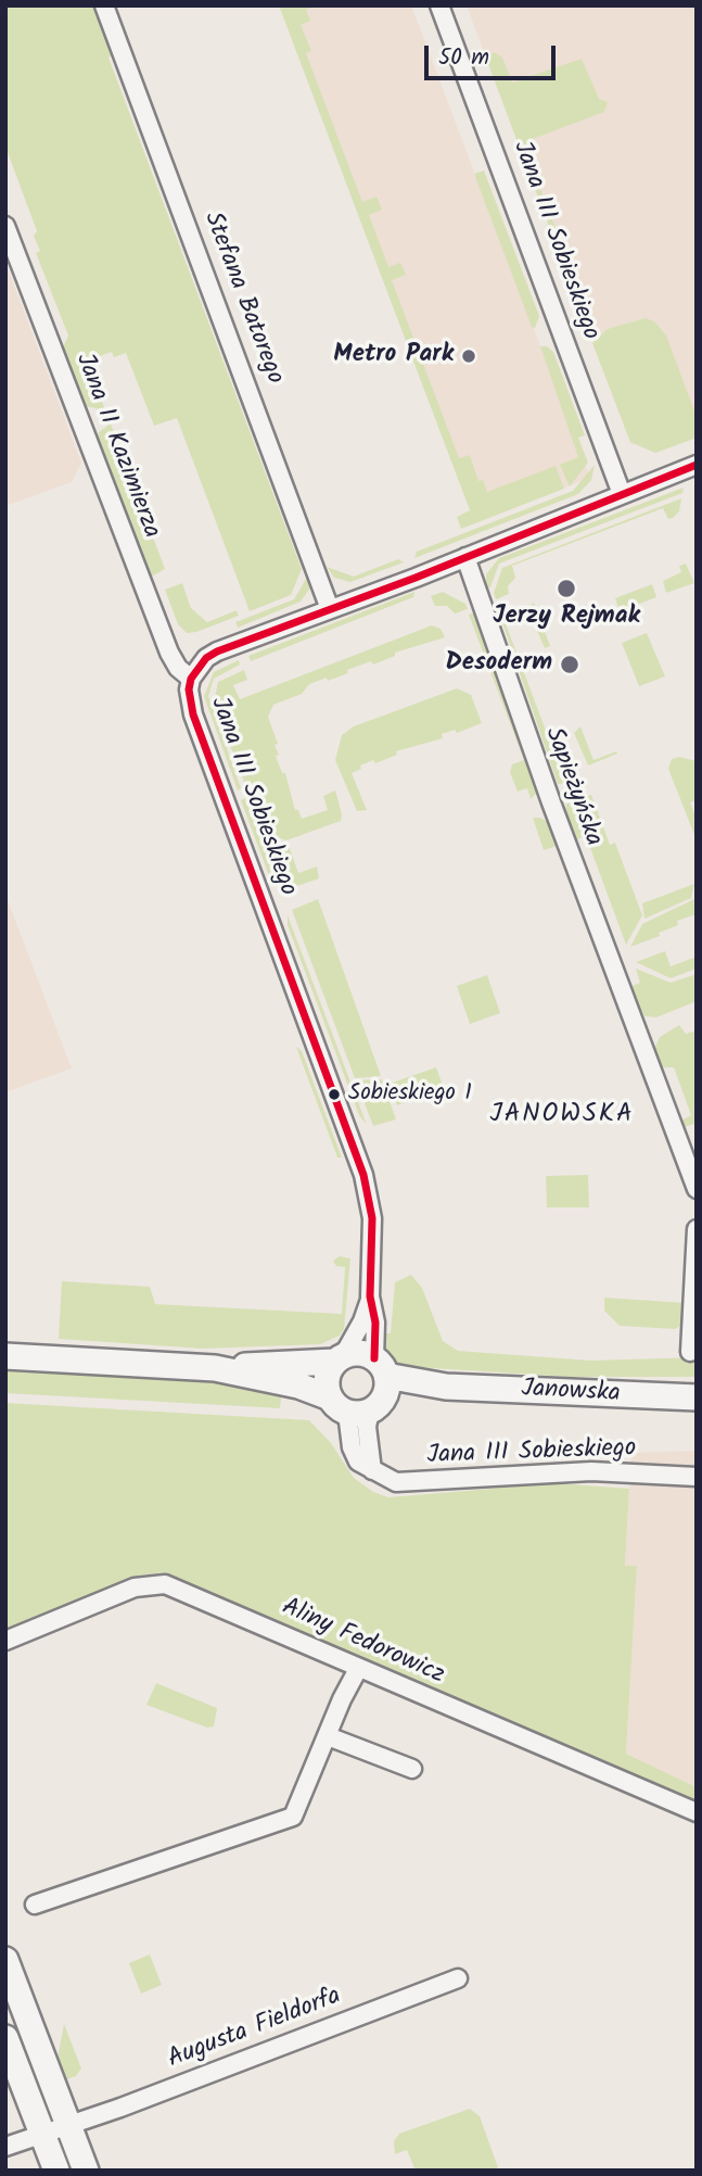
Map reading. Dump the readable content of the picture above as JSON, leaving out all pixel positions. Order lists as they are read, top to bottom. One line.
{"streets":{"main road":["Janowska"],"street":["Jana III Sobieskiego","Stefana Batorego","Jana II Kazimierza","Sapieżyńska","Aliny Fedorowicz","Augusta Fieldorfa"]},"crossings":[["Jana III Sobieskiego","Stefana Batorego"],["Jana III Sobieskiego","Jana II Kazimierza"],["Jana III Sobieskiego","Sapieżyńska"],["Jana III Sobieskiego","Janowska"]],"districts":["JANOWSKA"],"places":["Metro Park","Jerzy Rejmak","Desoderm","Sobieskiego 1"],"scale_bar":"50 m"}
